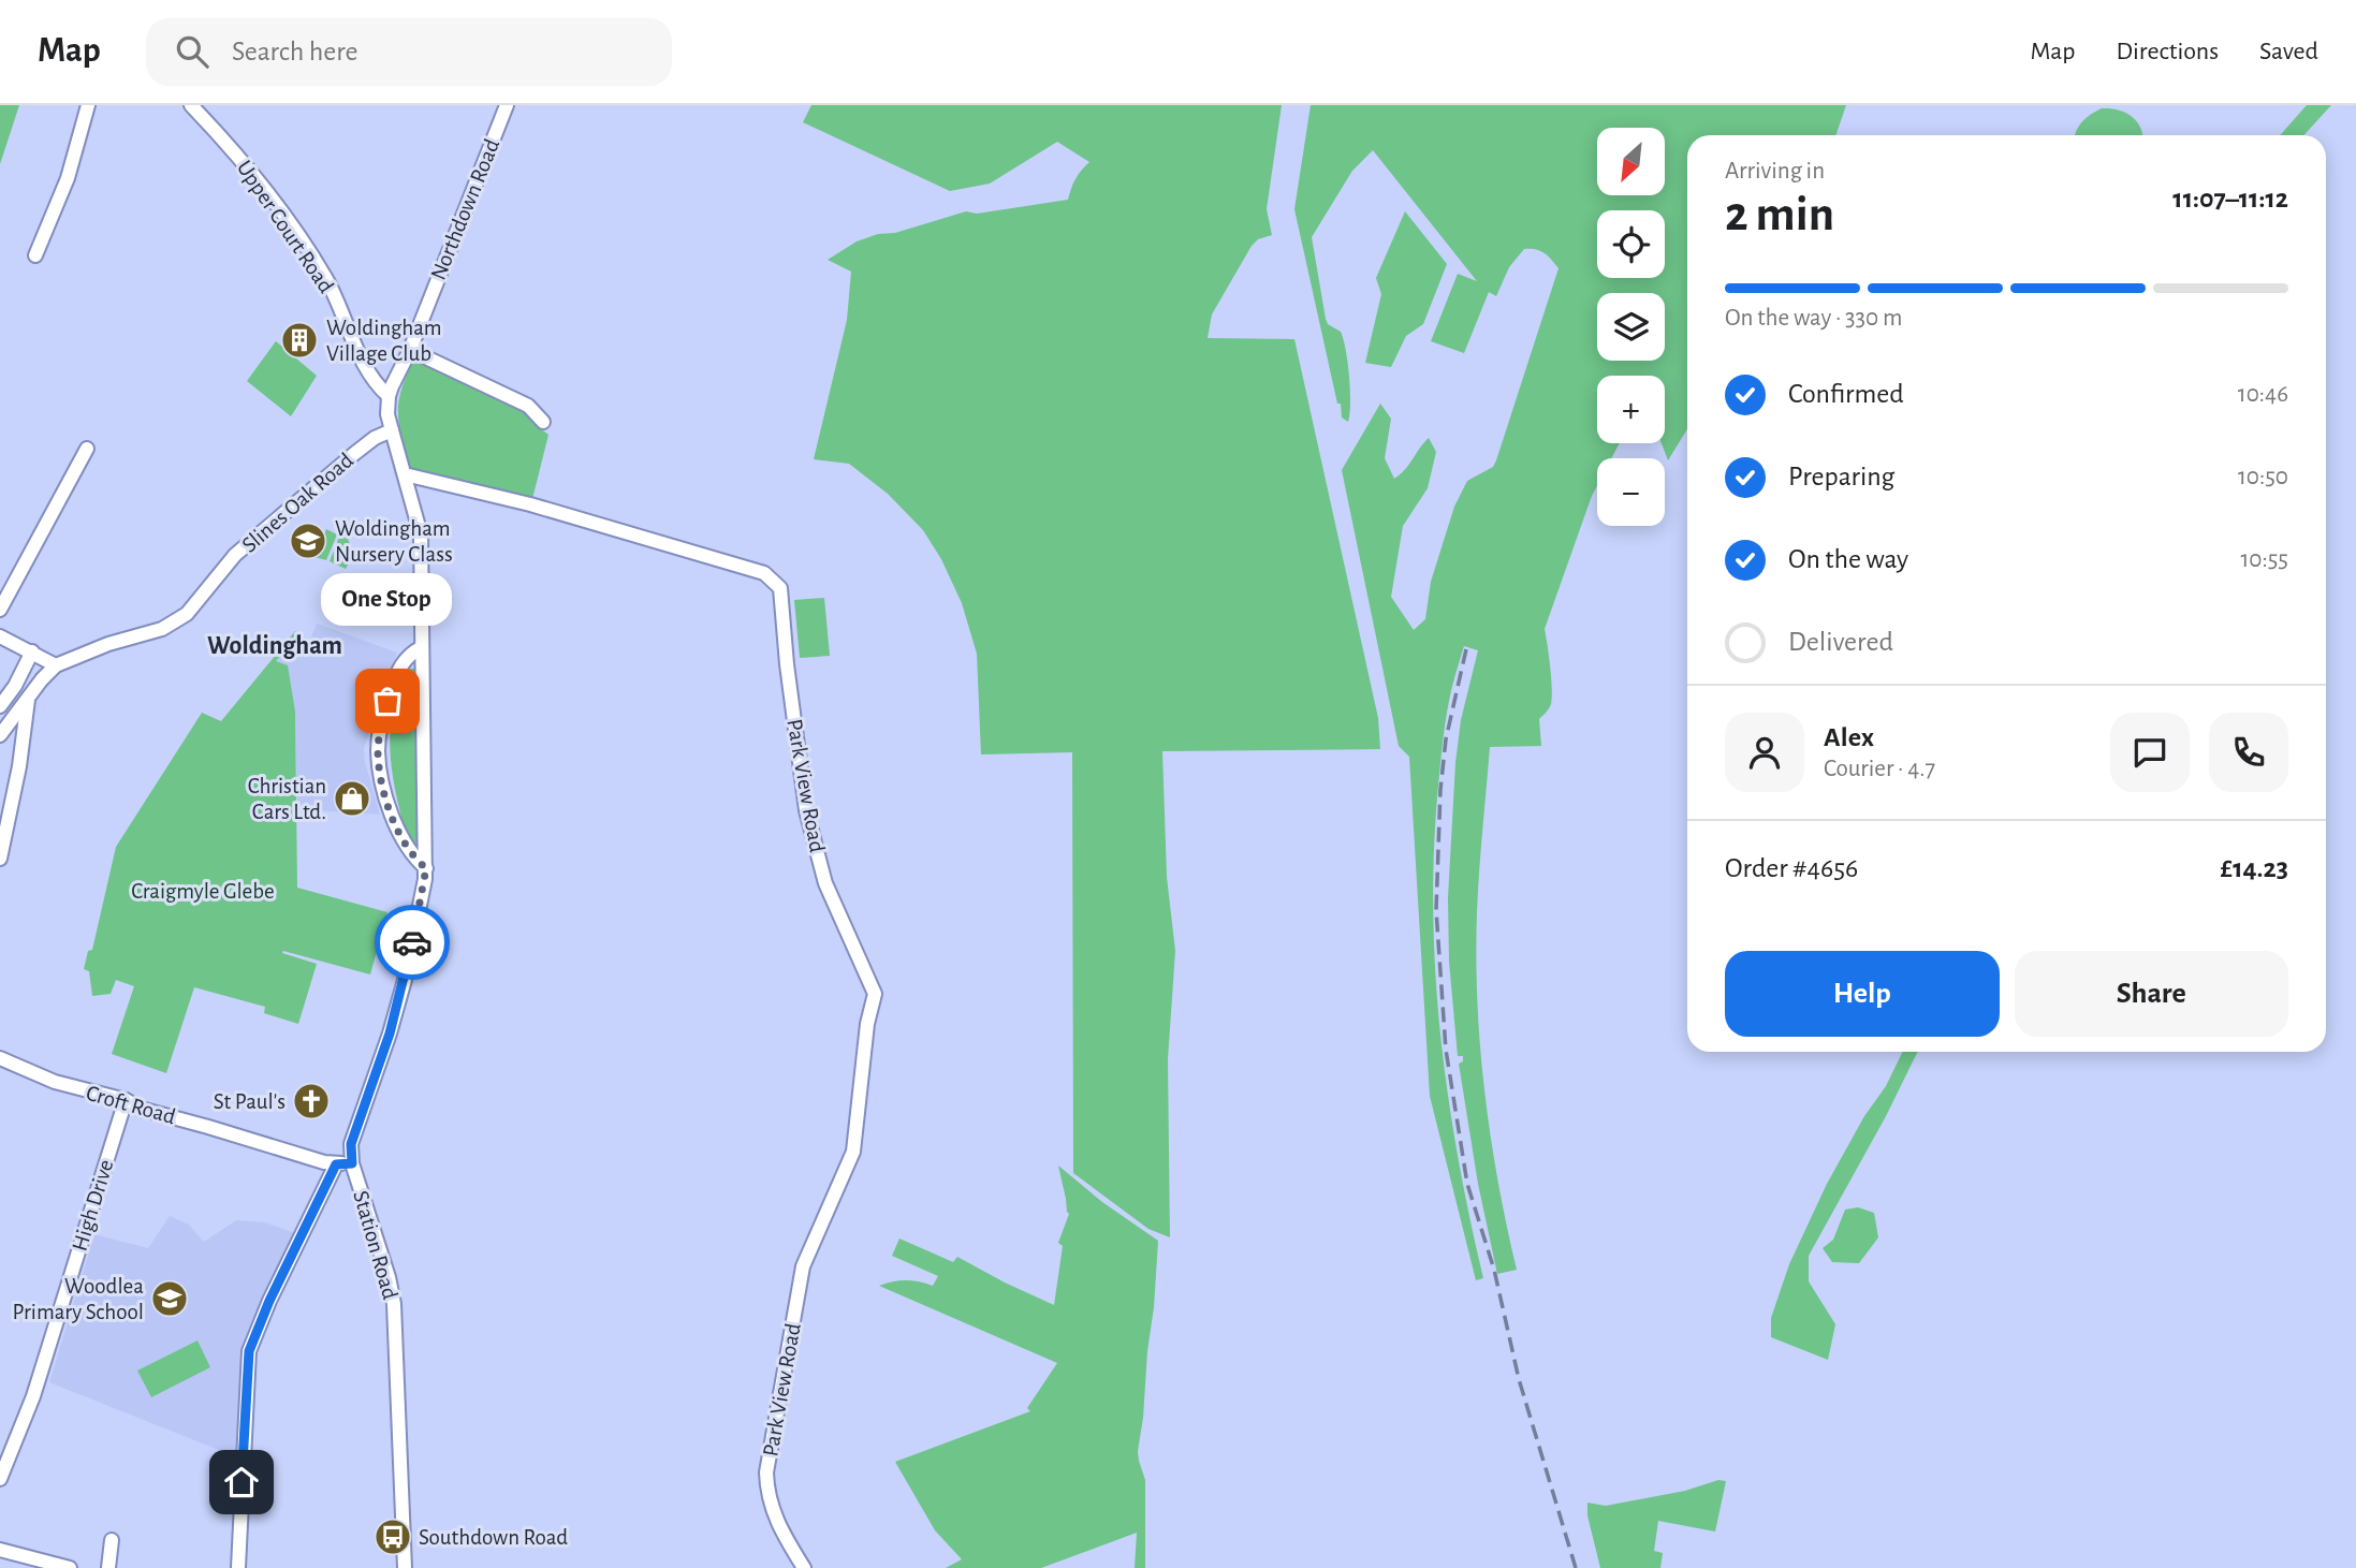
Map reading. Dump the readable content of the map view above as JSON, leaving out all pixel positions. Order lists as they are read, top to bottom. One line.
{"streets":{"street":["Northdown Road","Upper Court Road","Slines Oak Road","Park View Road","Croft Road","High Drive","Station Road"]},"crossings":[["Northdown Road","Upper Court Road"],["Northdown Road","Station Road"],["Upper Court Road","Station Road"],["Slines Oak Road","Station Road"],["Park View Road","Station Road"],["Croft Road","High Drive"],["Croft Road","Station Road"]],"districts":["Woldingham"],"parks":["Craigmyle Glebe"],"places":{"building":["Woldingham Village Club"],"school or university":["Woldingham Nursery Class","Woodlea Primary School"],"other":["One Stop"],"shop":["Christian Cars Ltd."],"church":["St Paul's"],"bus stop":["Southdown Road"]},"north":"bottom left","page":{"header":"Map","search":"Search here","nav":["Map","Directions","Saved"],"map_buttons":["+","−"],"heading":["2 min","Arriving in","11:07–11:12"],"panel":["Alex","Courier · 4.7","Order #4656","£14.23"],"bar":"On the way · 330 m","list":[["Confirmed","10:46"],["Preparing","10:50"],["On the way","10:55"],"Delivered"],"bubble":"One Stop","buttons":["Help","Share"]}}
